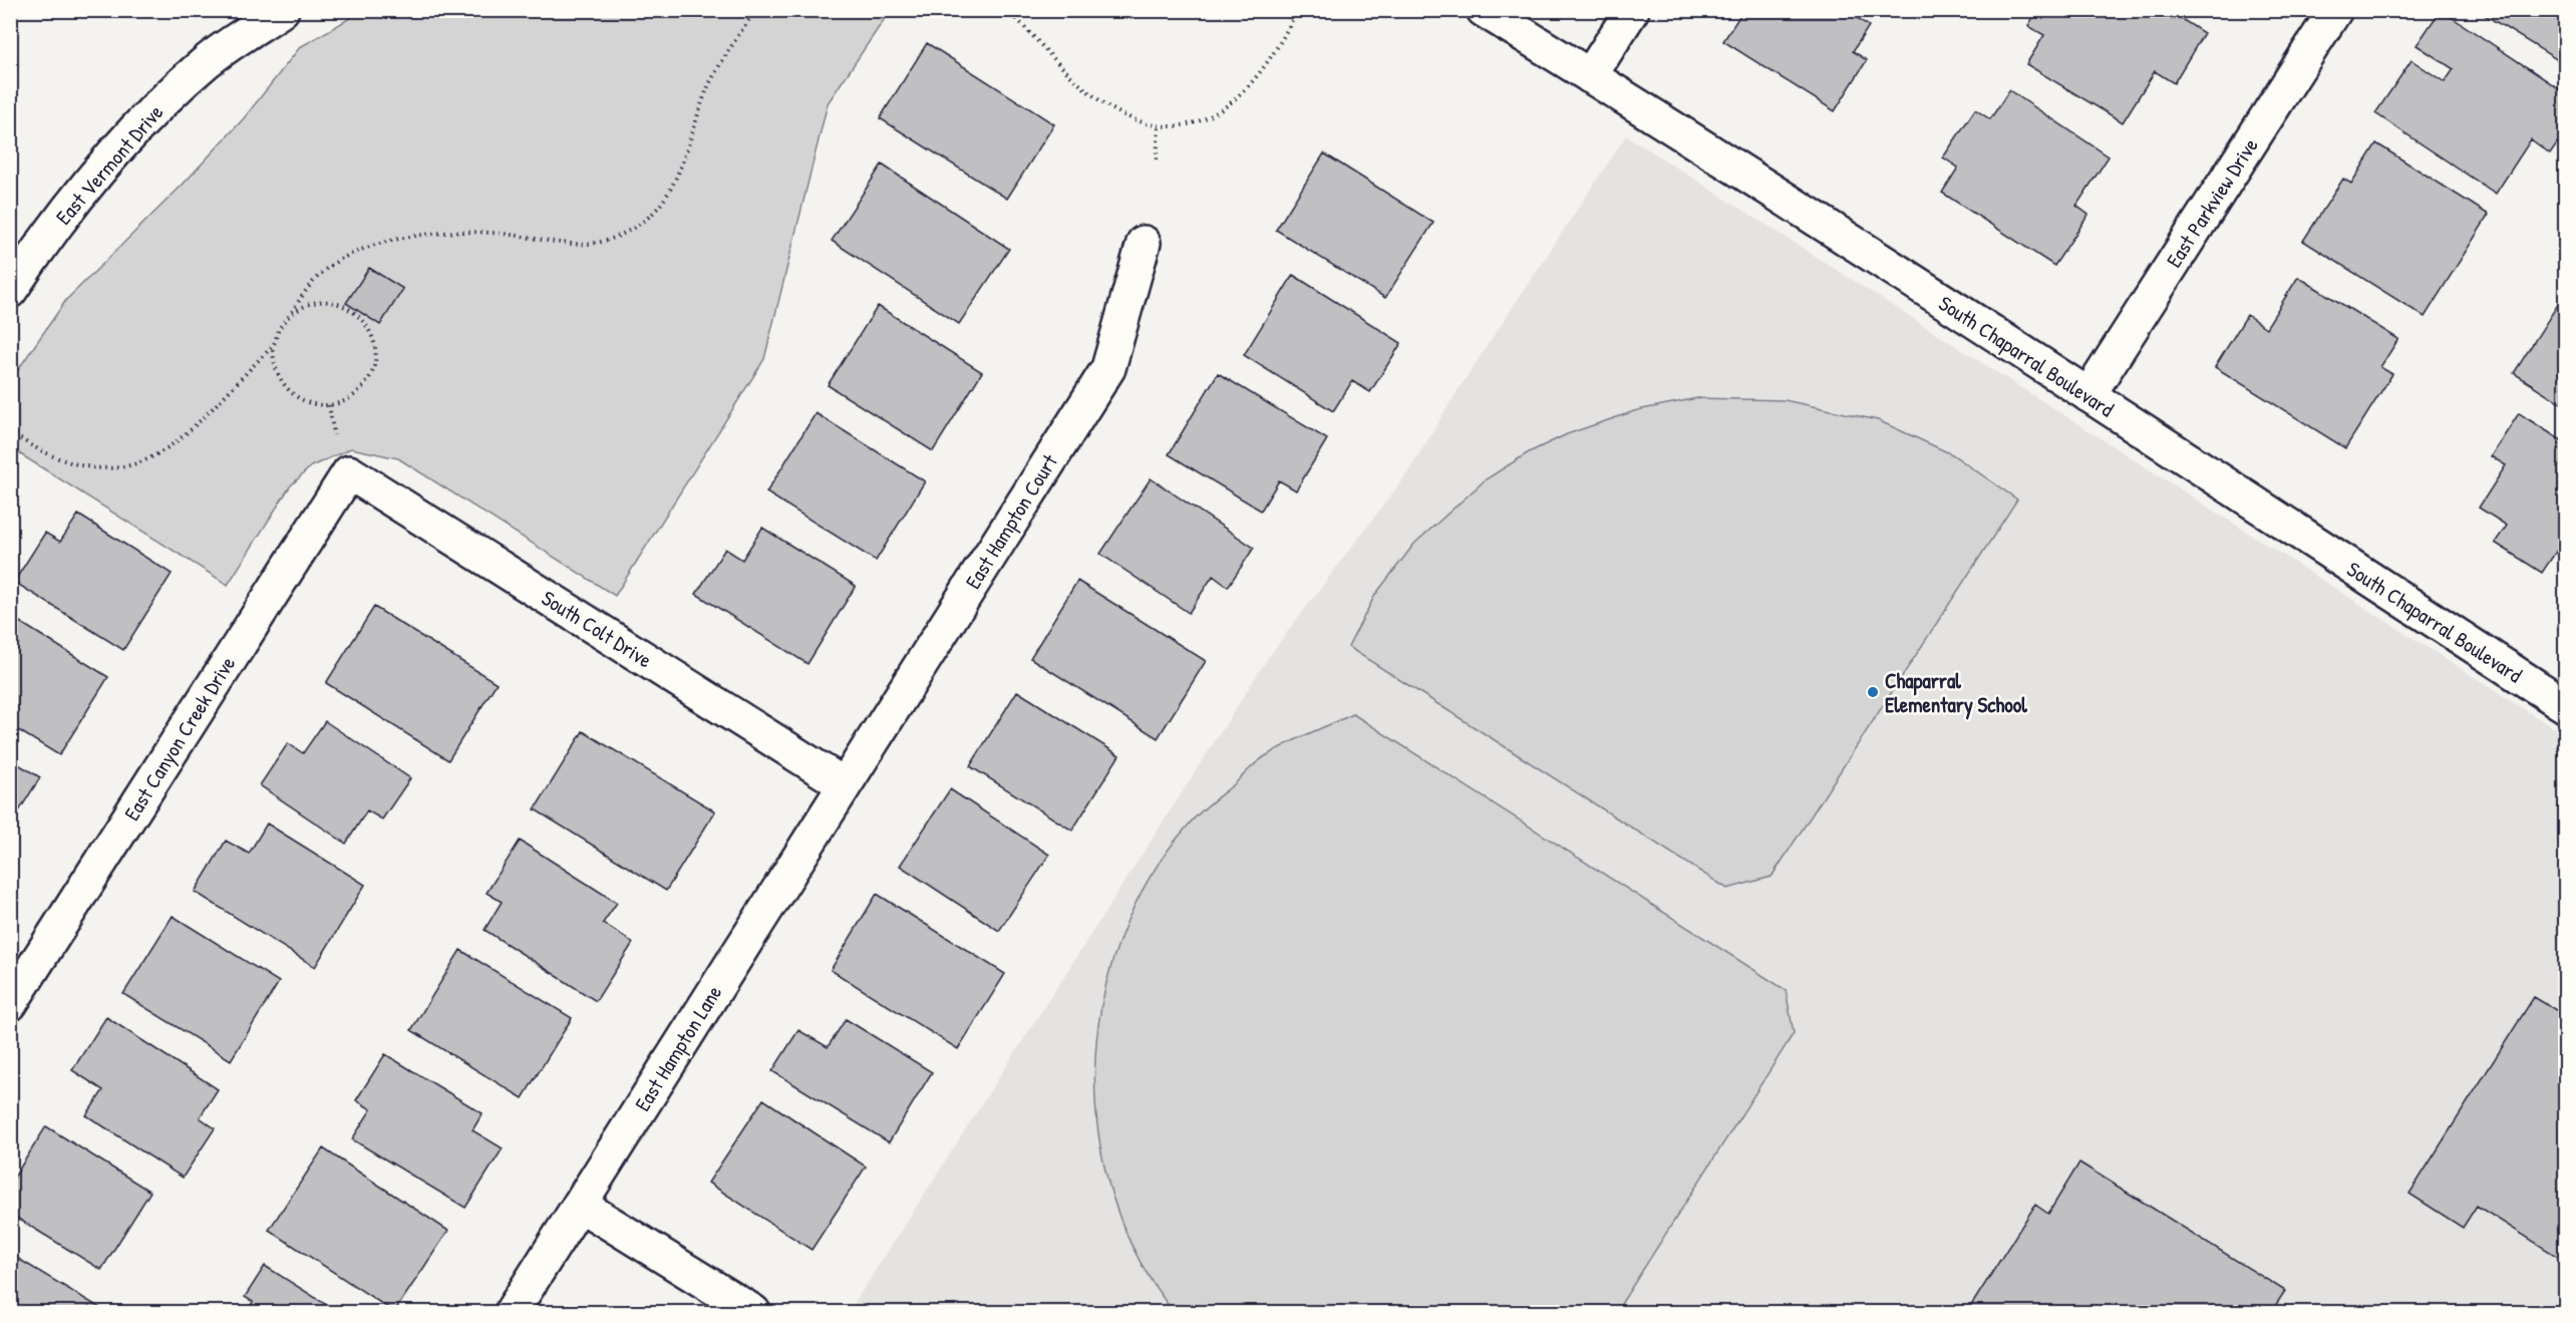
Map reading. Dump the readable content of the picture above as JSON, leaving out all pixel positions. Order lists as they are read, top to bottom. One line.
{"streets":{"street":["East Vermont Drive","East Parkview Drive","South Chaparral Boulevard","East Hampton Court","South Colt Drive","East Canyon Creek Drive","East Hampton Lane"]},"crossings":[["East Parkview Drive","South Chaparral Boulevard"],["East Hampton Court","South Colt Drive"],["East Hampton Court","East Hampton Lane"],["South Colt Drive","East Canyon Creek Drive"],["South Colt Drive","East Hampton Lane"]],"places":["Chaparral Elementary School"]}
